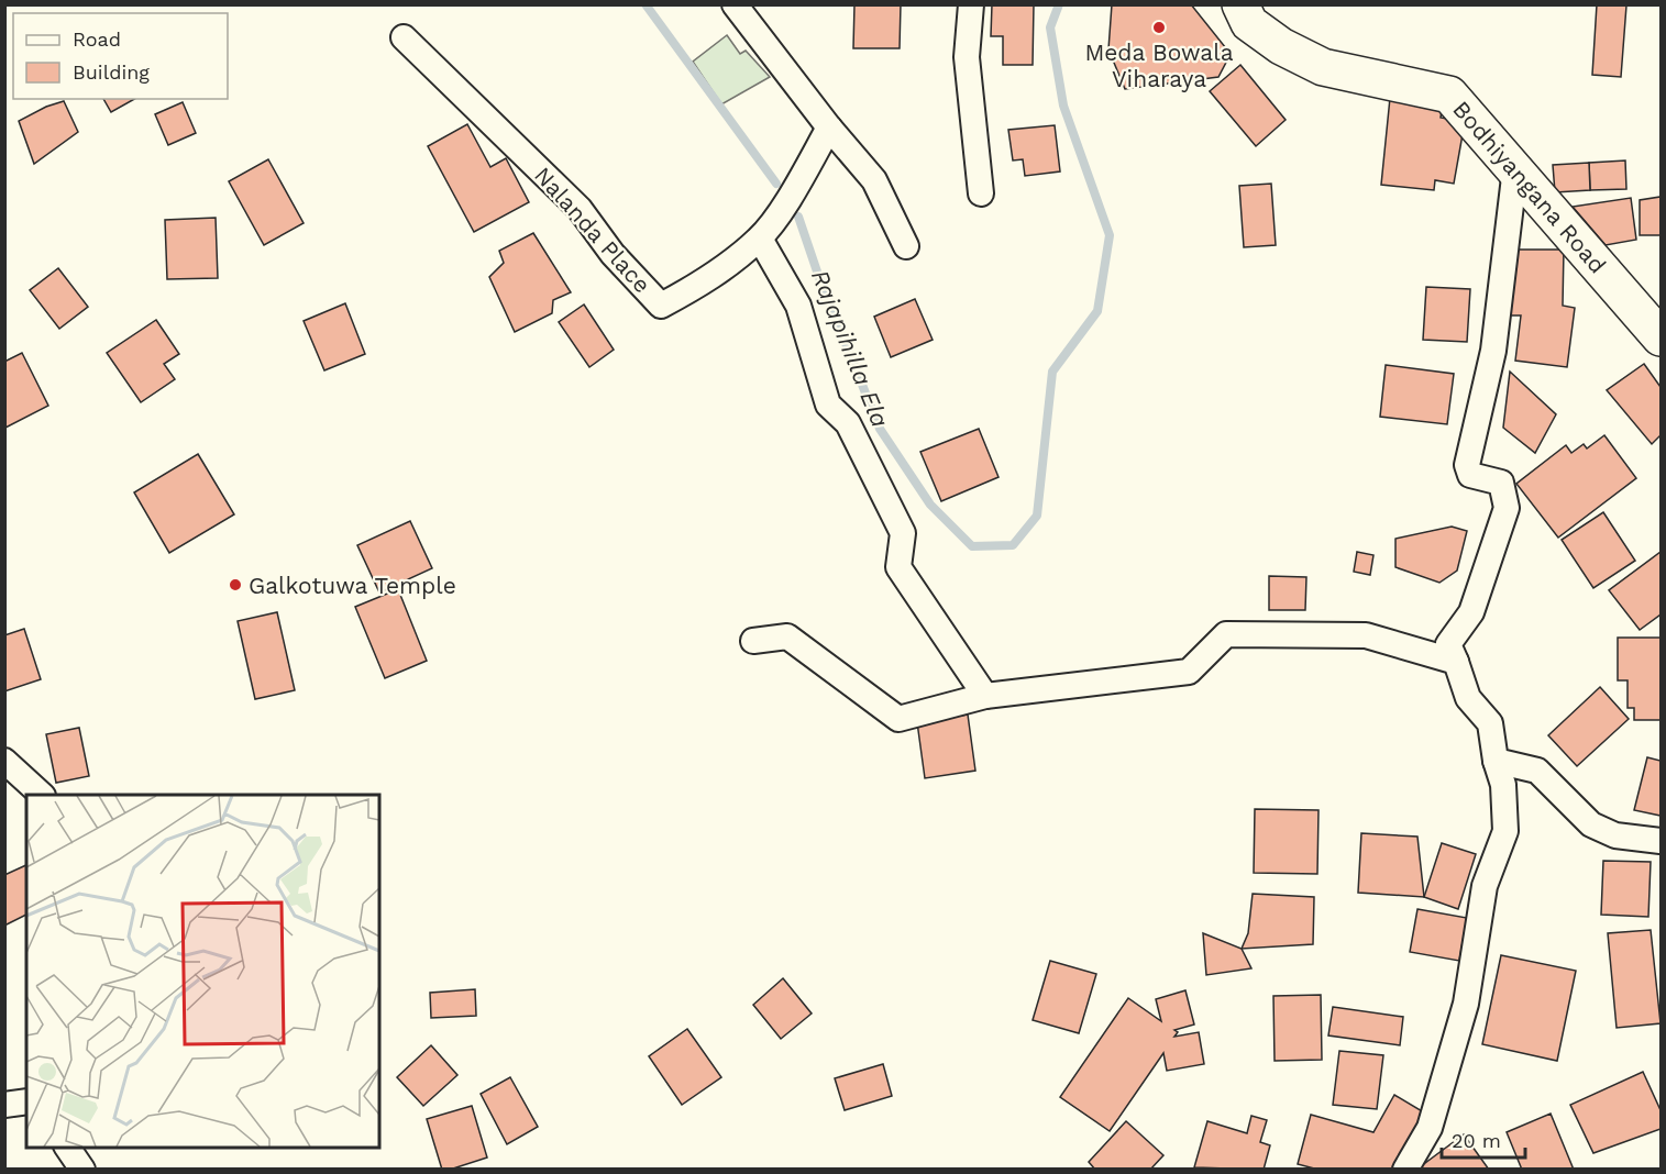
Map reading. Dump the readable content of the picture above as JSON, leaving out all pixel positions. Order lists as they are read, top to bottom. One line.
{"streets":{"street":["Bodhiyangana Road","Nalanda Place"]},"water":["Rajapihilla Ela"],"places":["Meda Bowala Viharaya","Galkotuwa Temple"],"legend":["Road","Building"],"scale_bar":"20 m"}
